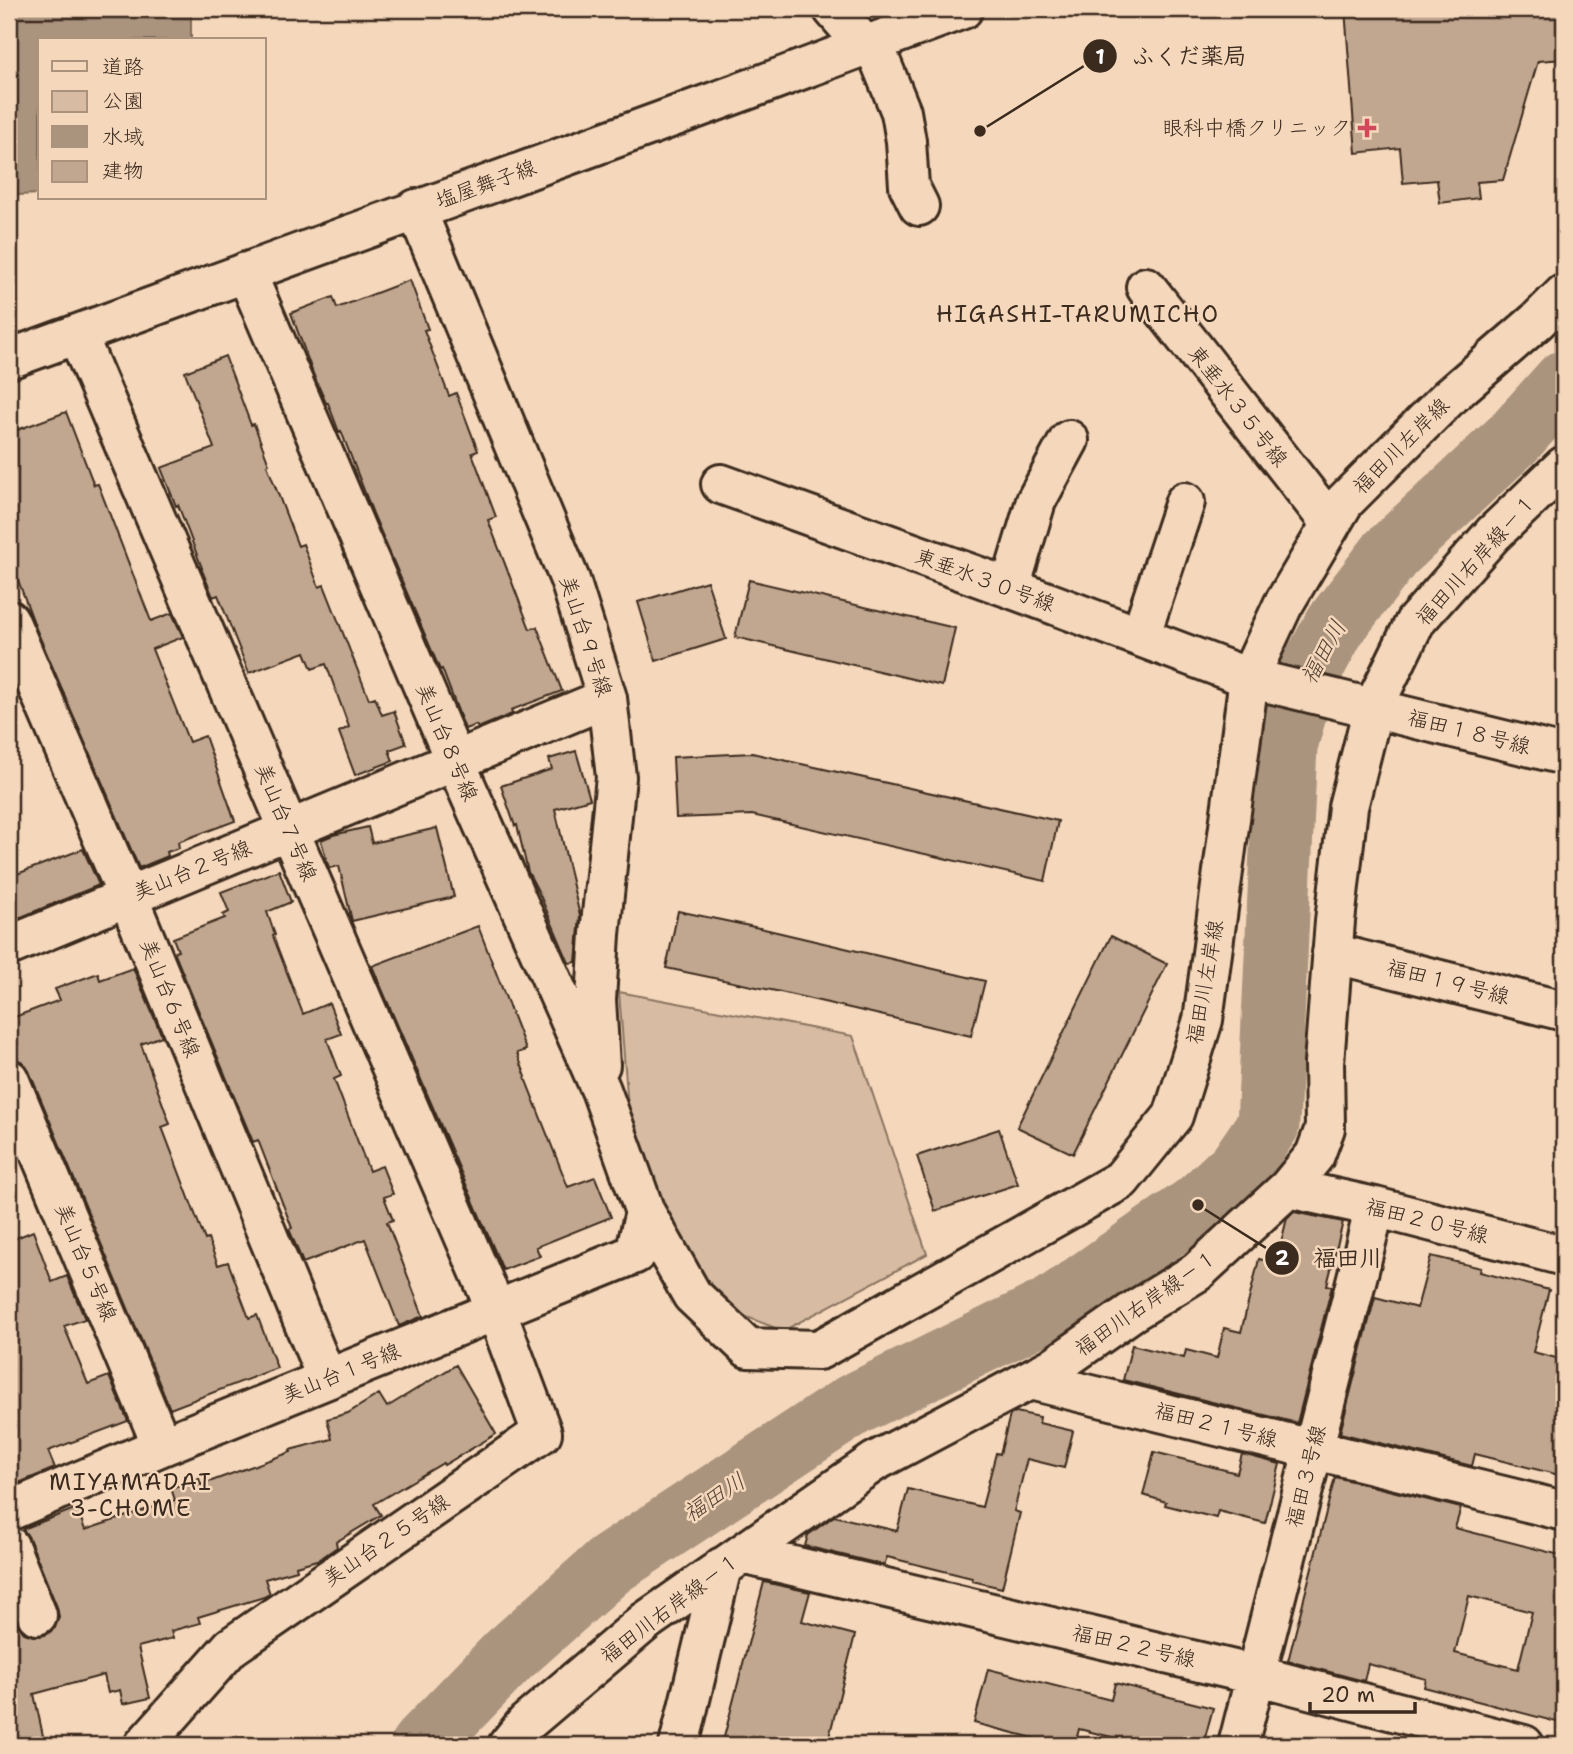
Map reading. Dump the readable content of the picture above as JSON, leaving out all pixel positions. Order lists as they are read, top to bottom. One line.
{"streets":{"street":["塩屋舞子線","東垂水３５号線","福田川左岸線","福田川右岸線－１","東垂水３０号線","美山台９号線","福田１８号線","美山台８号線","美山台７号線","美山台２号線","福田１９号線","美山台６号線","福田２０号線","美山台５号線","美山台１号線","福田２１号線","福田３号線","美山台２５号線","福田２２号線"]},"crossings":[["塩屋舞子線","美山台９号線"],["塩屋舞子線","美山台８号線"],["塩屋舞子線","美山台７号線"],["東垂水３５号線","福田川左岸線"],["福田川左岸線","東垂水３０号線"],["福田川左岸線","福田１８号線"],["福田川左岸線","美山台８号線"],["福田川左岸線","美山台１号線"],["福田川右岸線－１","福田１８号線"],["福田川右岸線－１","福田１９号線"],["福田川右岸線－１","福田２０号線"],["福田川右岸線－１","福田２１号線"],["福田川右岸線－１","福田２２号線"],["東垂水３０号線","福田１８号線"],["美山台９号線","美山台８号線"],["美山台９号線","美山台２号線"],["美山台８号線","美山台２号線"],["美山台８号線","美山台１号線"],["美山台７号線","美山台２号線"],["美山台７号線","美山台１号線"],["美山台７号線","美山台２５号線"],["美山台２号線","美山台６号線"],["美山台６号線","美山台１号線"],["福田２０号線","福田３号線"],["美山台５号線","美山台１号線"],["美山台１号線","美山台２５号線"],["福田２１号線","福田３号線"],["福田３号線","福田２２号線"]],"districts":["HIGASHI-TARUMICHO","MIYAMADAI 3-CHOME"],"water":["福田川"],"places":{"health":["眼科中橋クリニック"],"other":["ふくだ薬局","福田川"]},"legend":["道路","公園","水域","建物"],"scale_bar":"20 m"}
